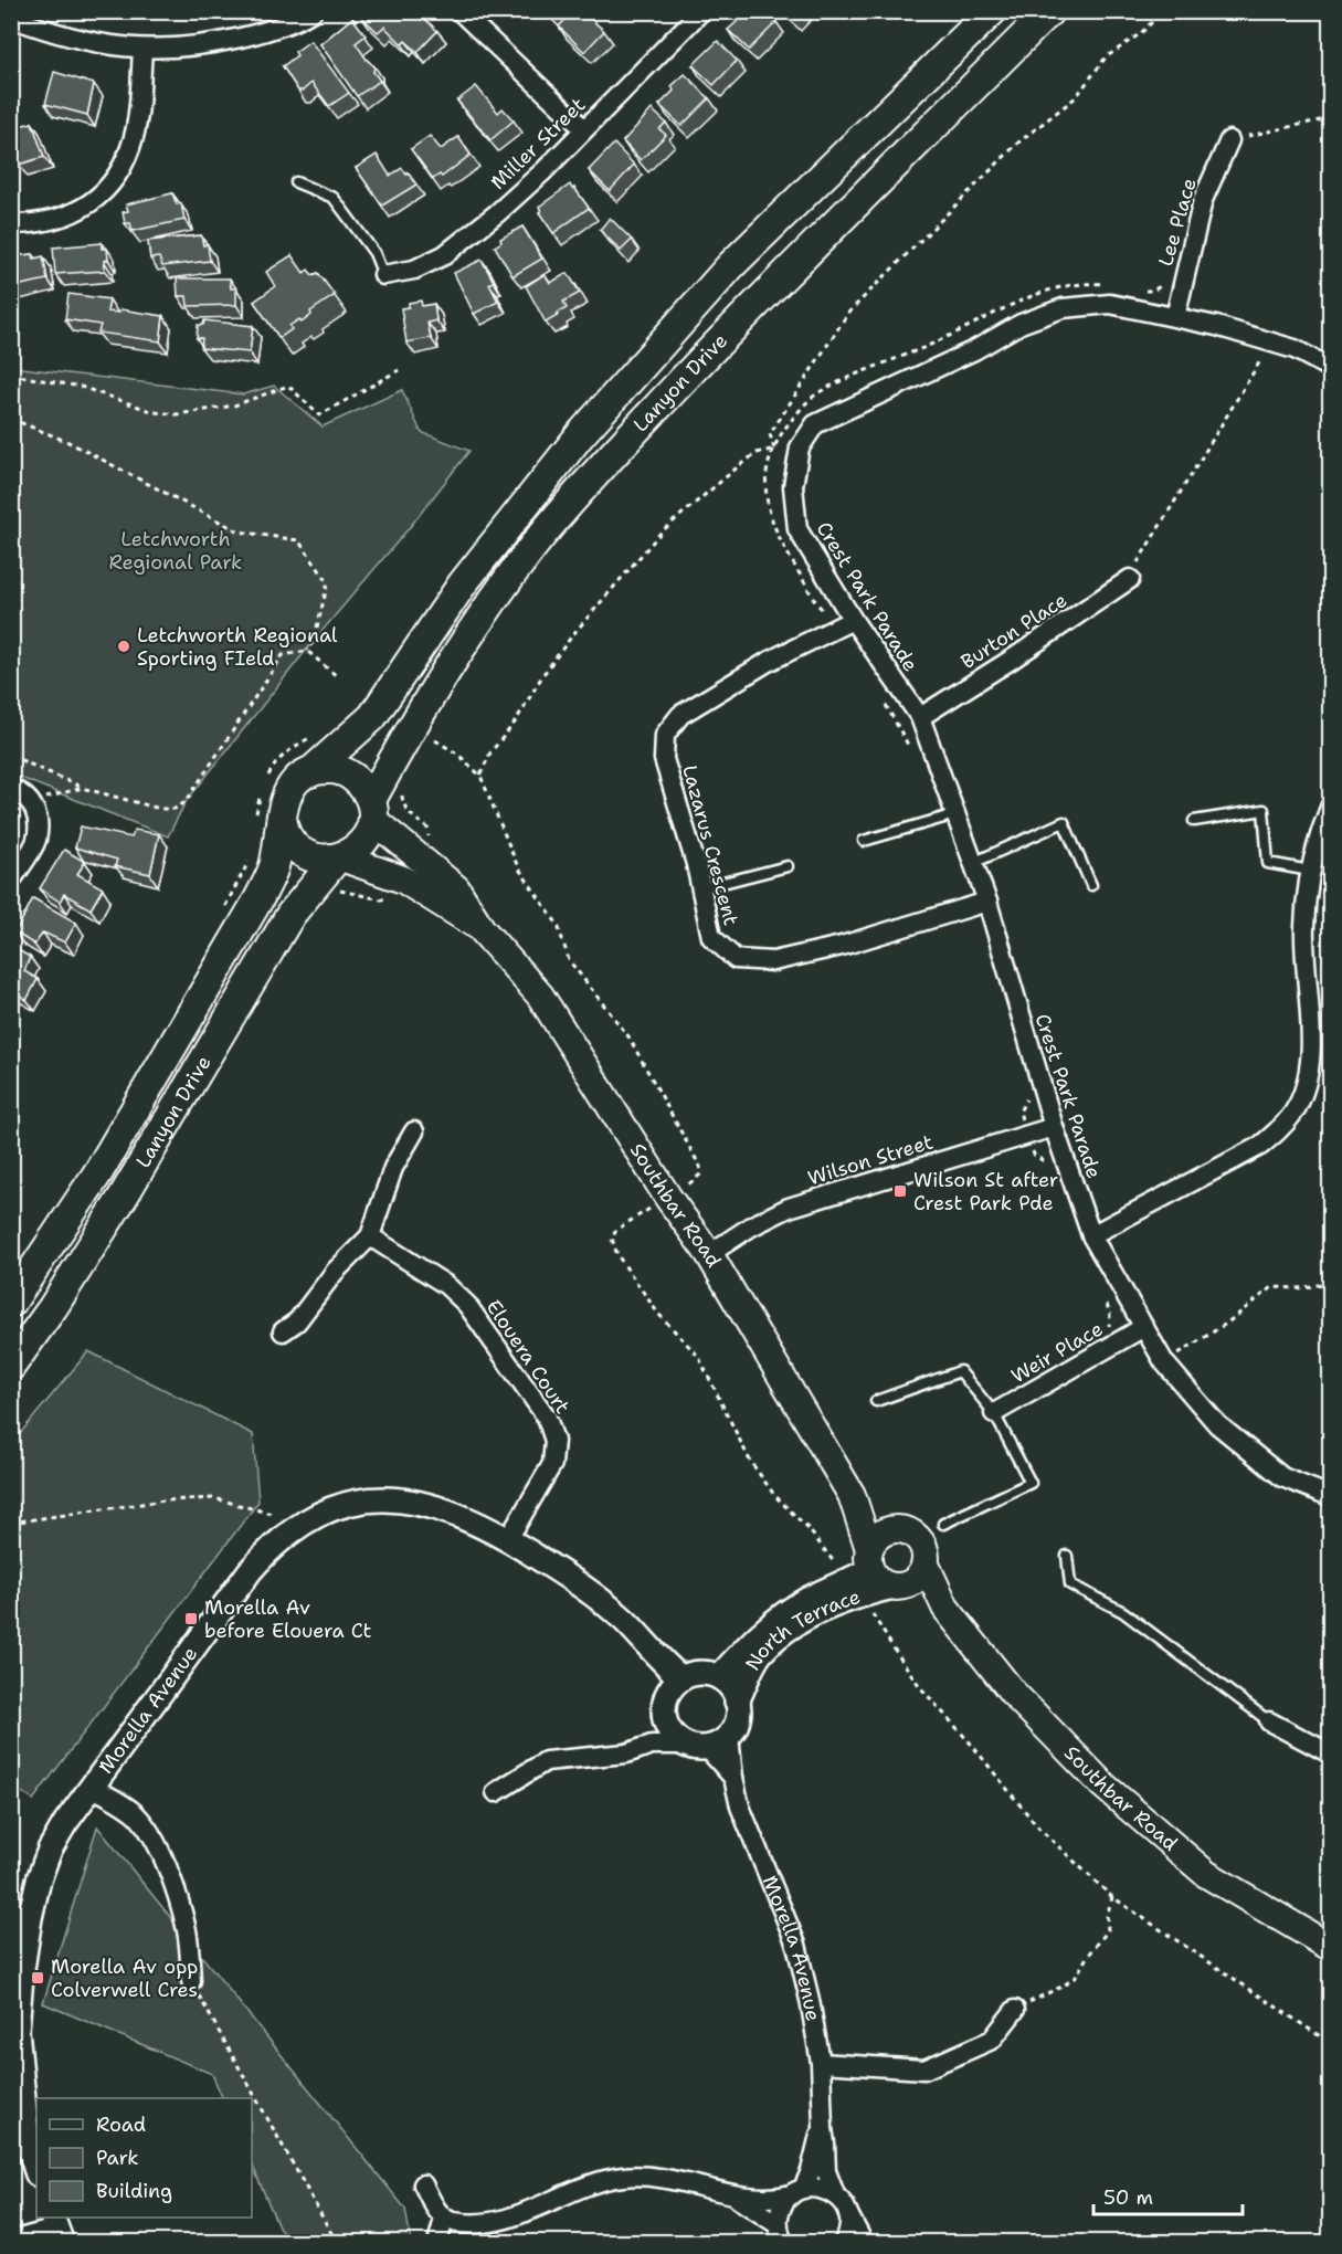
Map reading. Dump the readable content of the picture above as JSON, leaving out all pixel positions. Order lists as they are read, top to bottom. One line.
{"streets":{"main road":["Lanyon Drive","Southbar Road"],"street":["Miller Street","Lee Place","Crest Park Parade","Burton Place","Lazarus Crescent","Wilson Street","Weir Place","Elouera Court","North Terrace","Morella Avenue"]},"crossings":[["Lee Place","Crest Park Parade"],["Lanyon Drive","Southbar Road"],["Crest Park Parade","Burton Place"],["Crest Park Parade","Lazarus Crescent"],["Crest Park Parade","Wilson Street"],["Crest Park Parade","Weir Place"],["Wilson Street","Southbar Road"],["Southbar Road","North Terrace"],["Elouera Court","Morella Avenue"],["North Terrace","Morella Avenue"]],"parks":["Letchworth Regional Park"],"places":{"other":["Letchworth Regional Sporting FIeld"],"transit":["Wilson St after Crest Park Pde","Morella Av before Elouera Ct","Morella Av opp Colverwell Cres"]},"legend":["Road","Park","Building"],"scale_bar":"50 m"}
